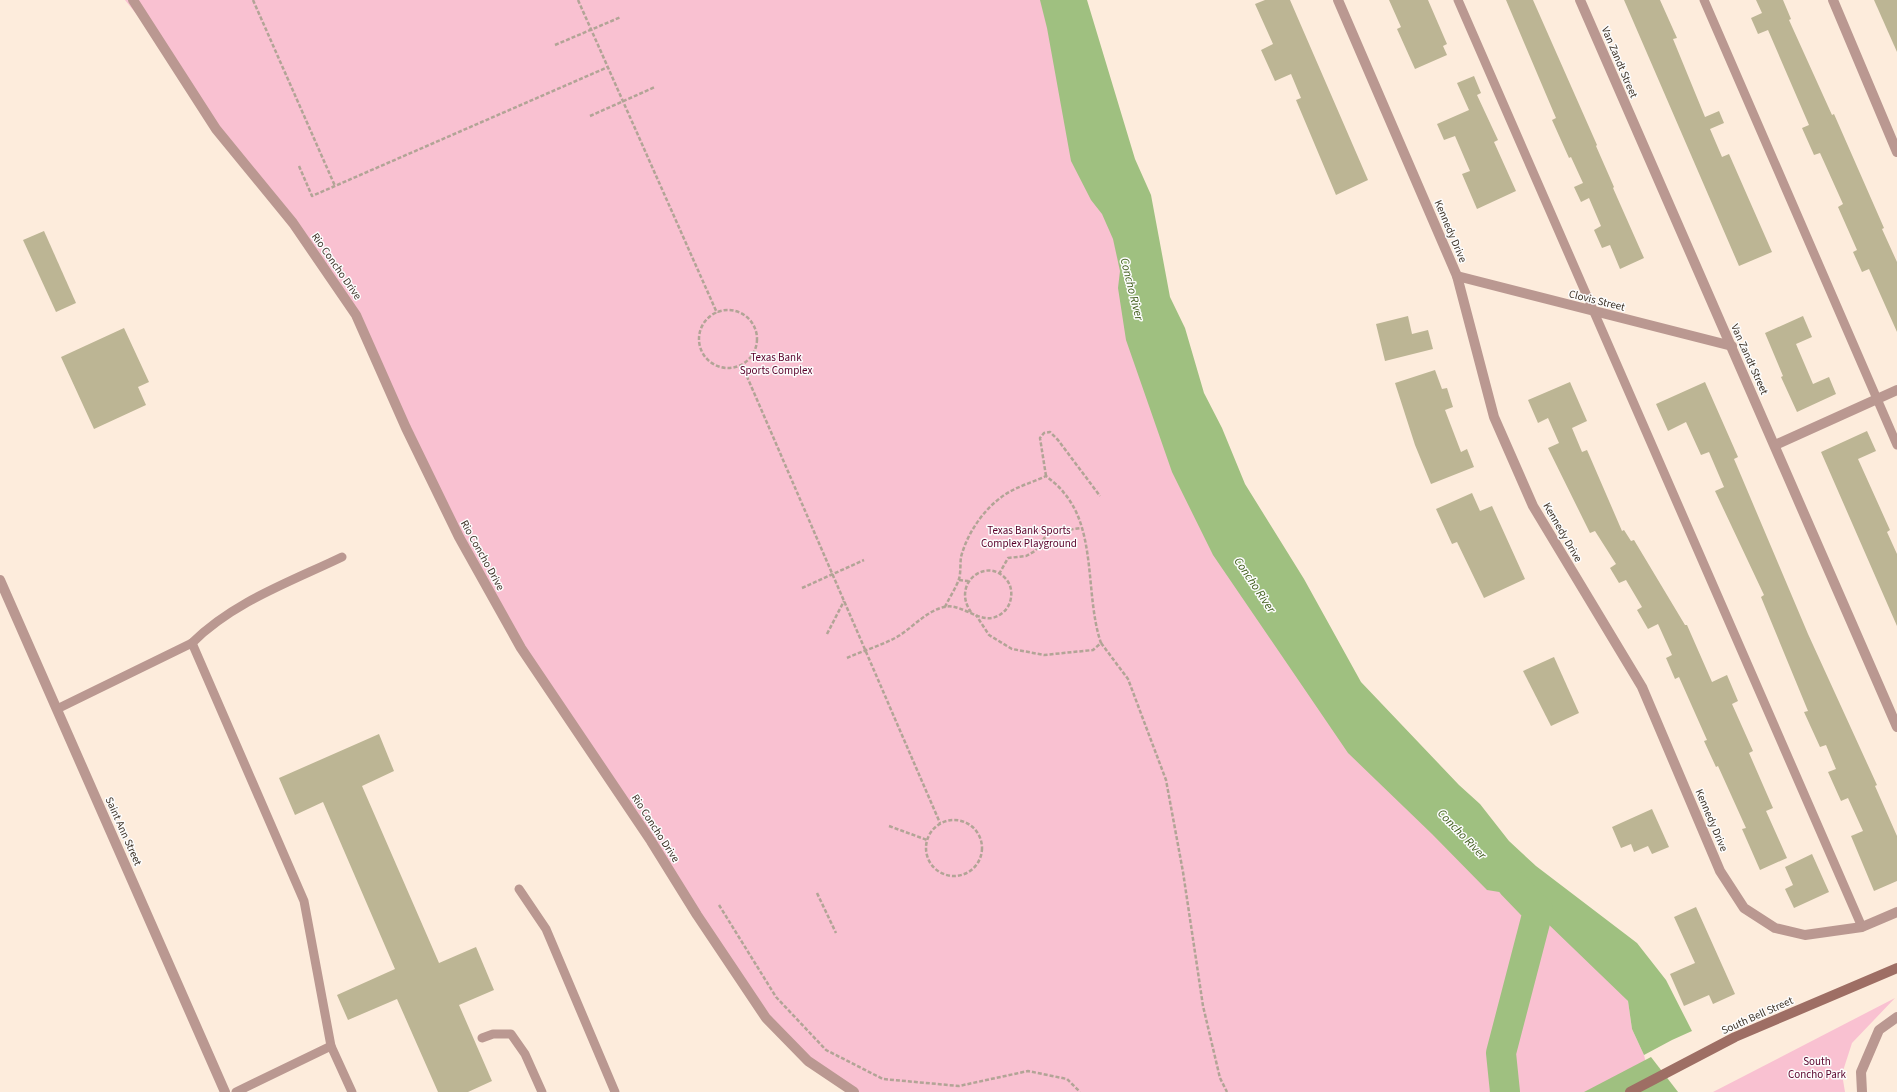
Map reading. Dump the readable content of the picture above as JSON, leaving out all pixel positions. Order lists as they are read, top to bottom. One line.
{"streets":{"main road":["South Bell Street"],"street":["Van Zandt Street","Kennedy Drive","Rio Concho Drive","Clovis Street","Saint Ann Street"]},"crossings":[["Van Zandt Street","Clovis Street"],["Kennedy Drive","Clovis Street"]],"water":["Concho River"],"parks":["Texas Bank Sports Complex","Texas Bank Sports Complex Playground","South Concho Park"]}
